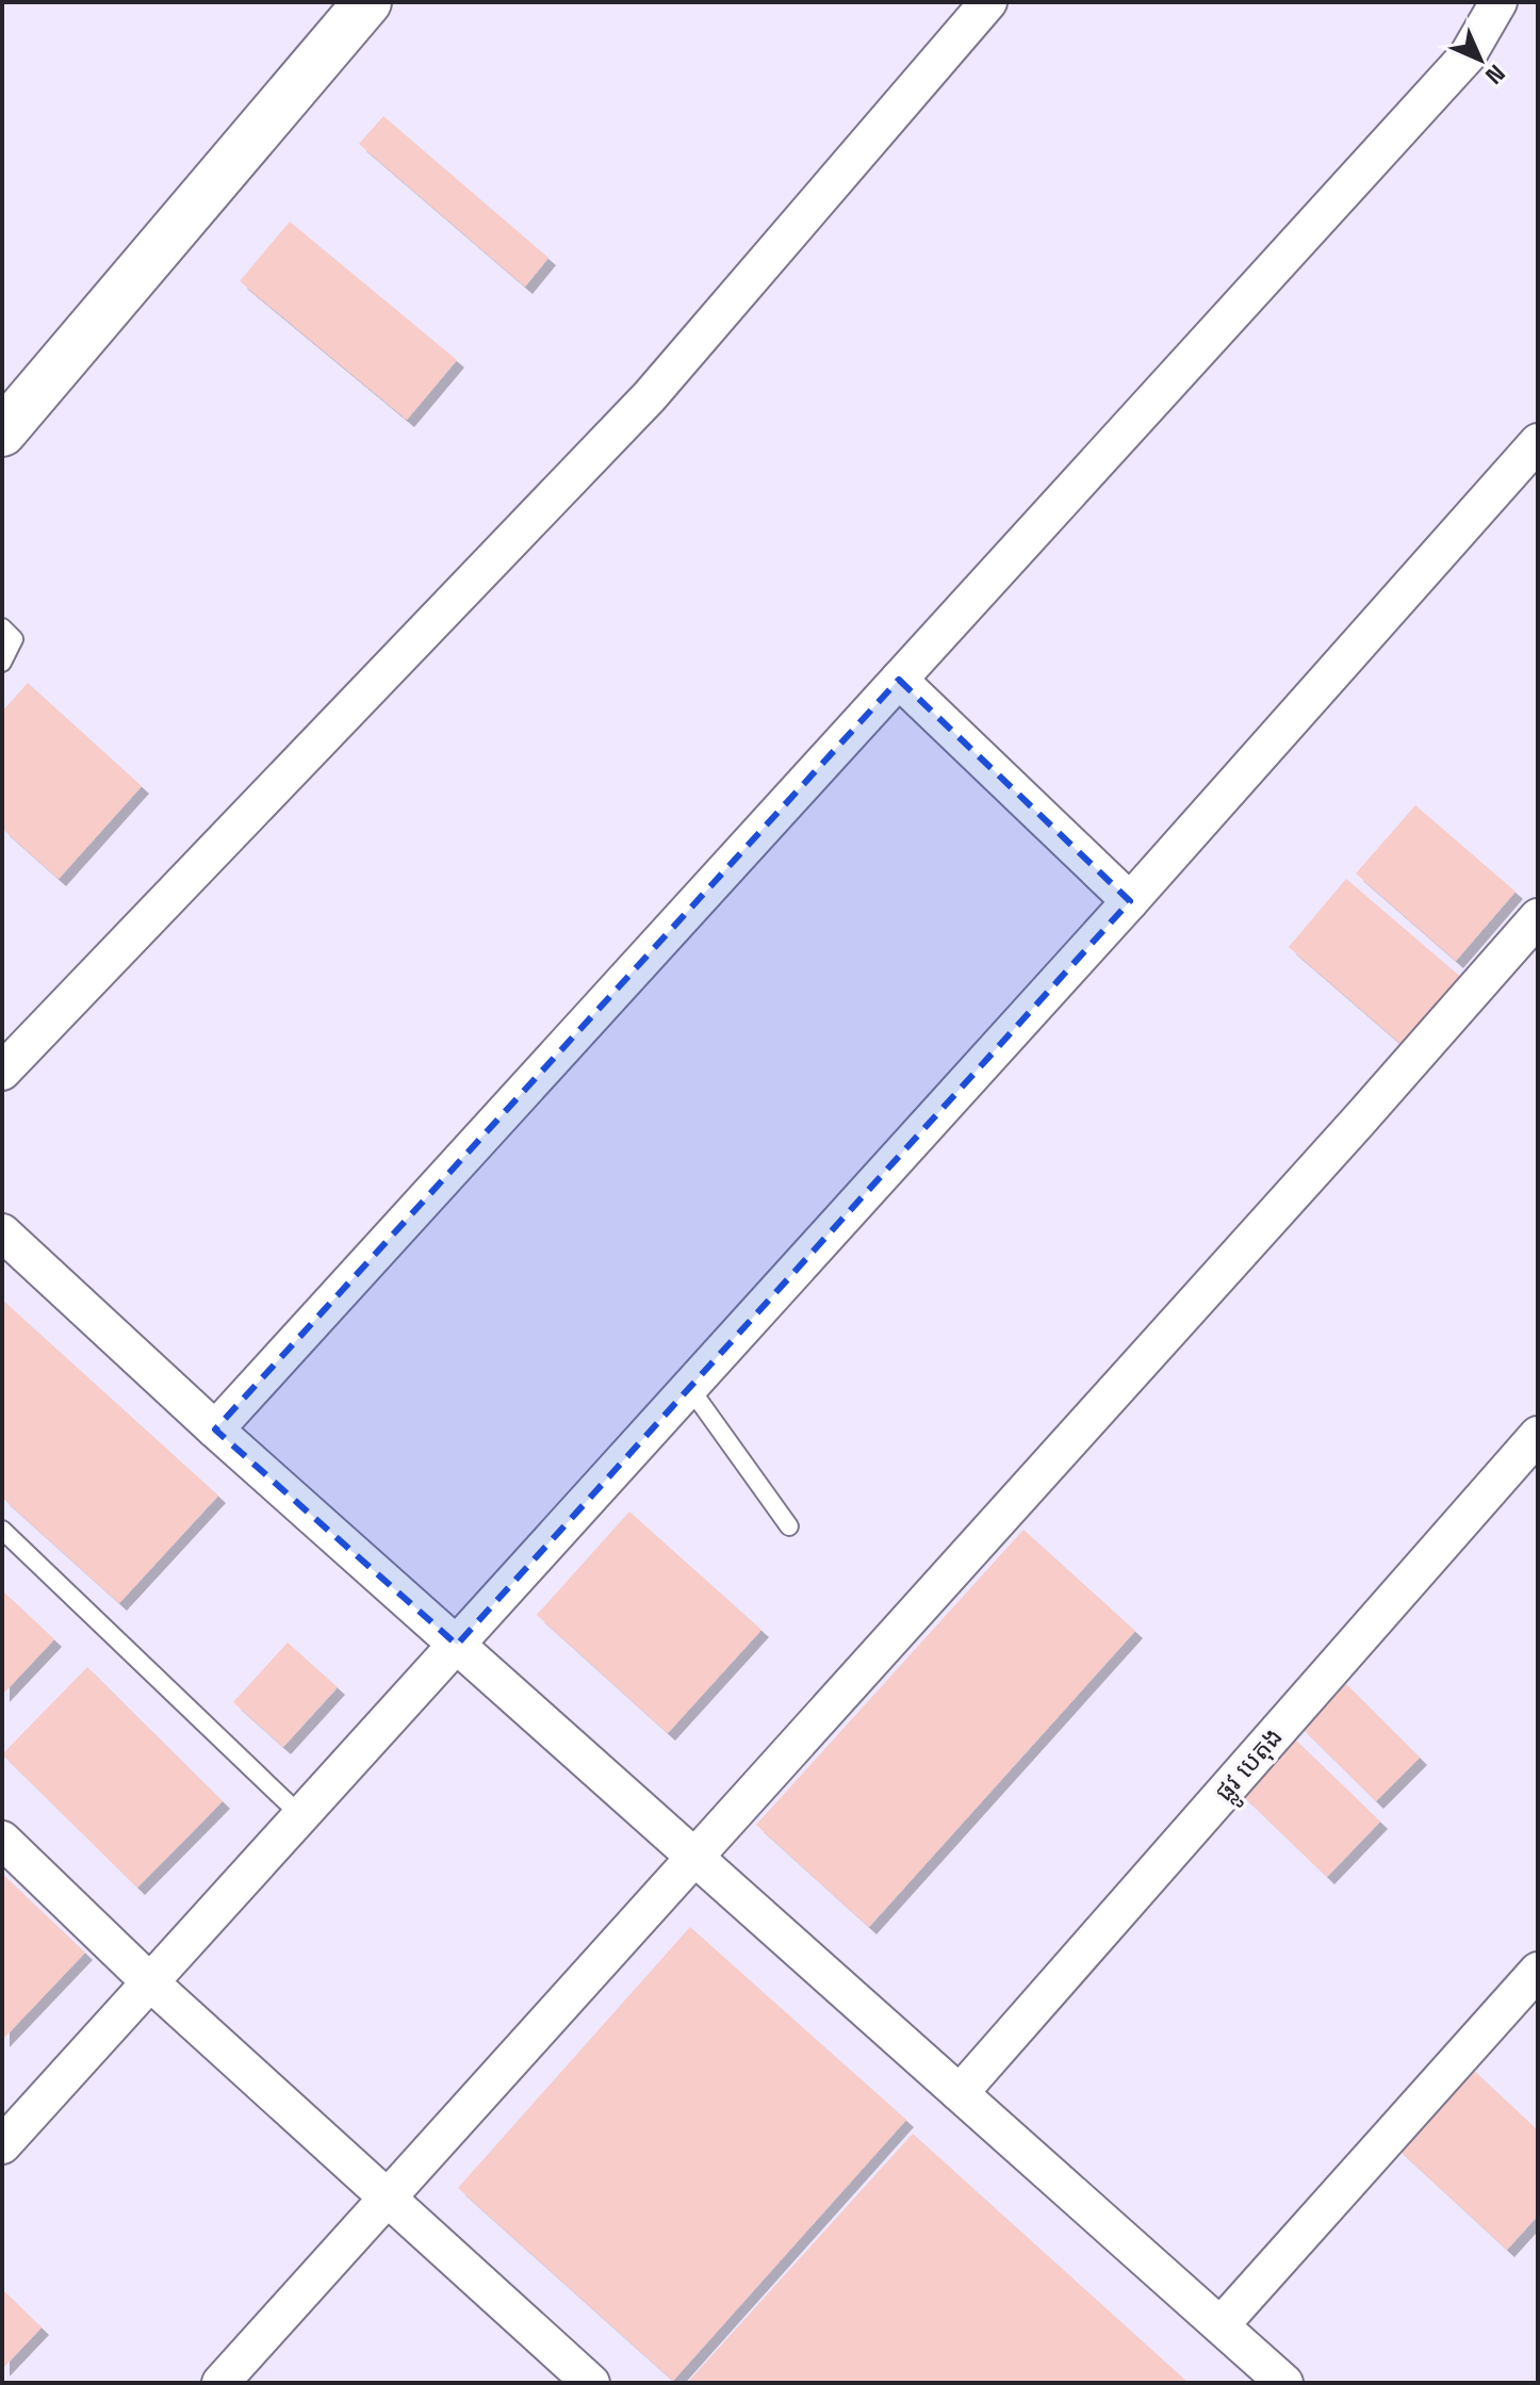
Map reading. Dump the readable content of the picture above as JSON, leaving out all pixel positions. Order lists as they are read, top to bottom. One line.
{"streets":{"street":["ផ្លូវ បេតុង"]},"north":"bottom right"}
